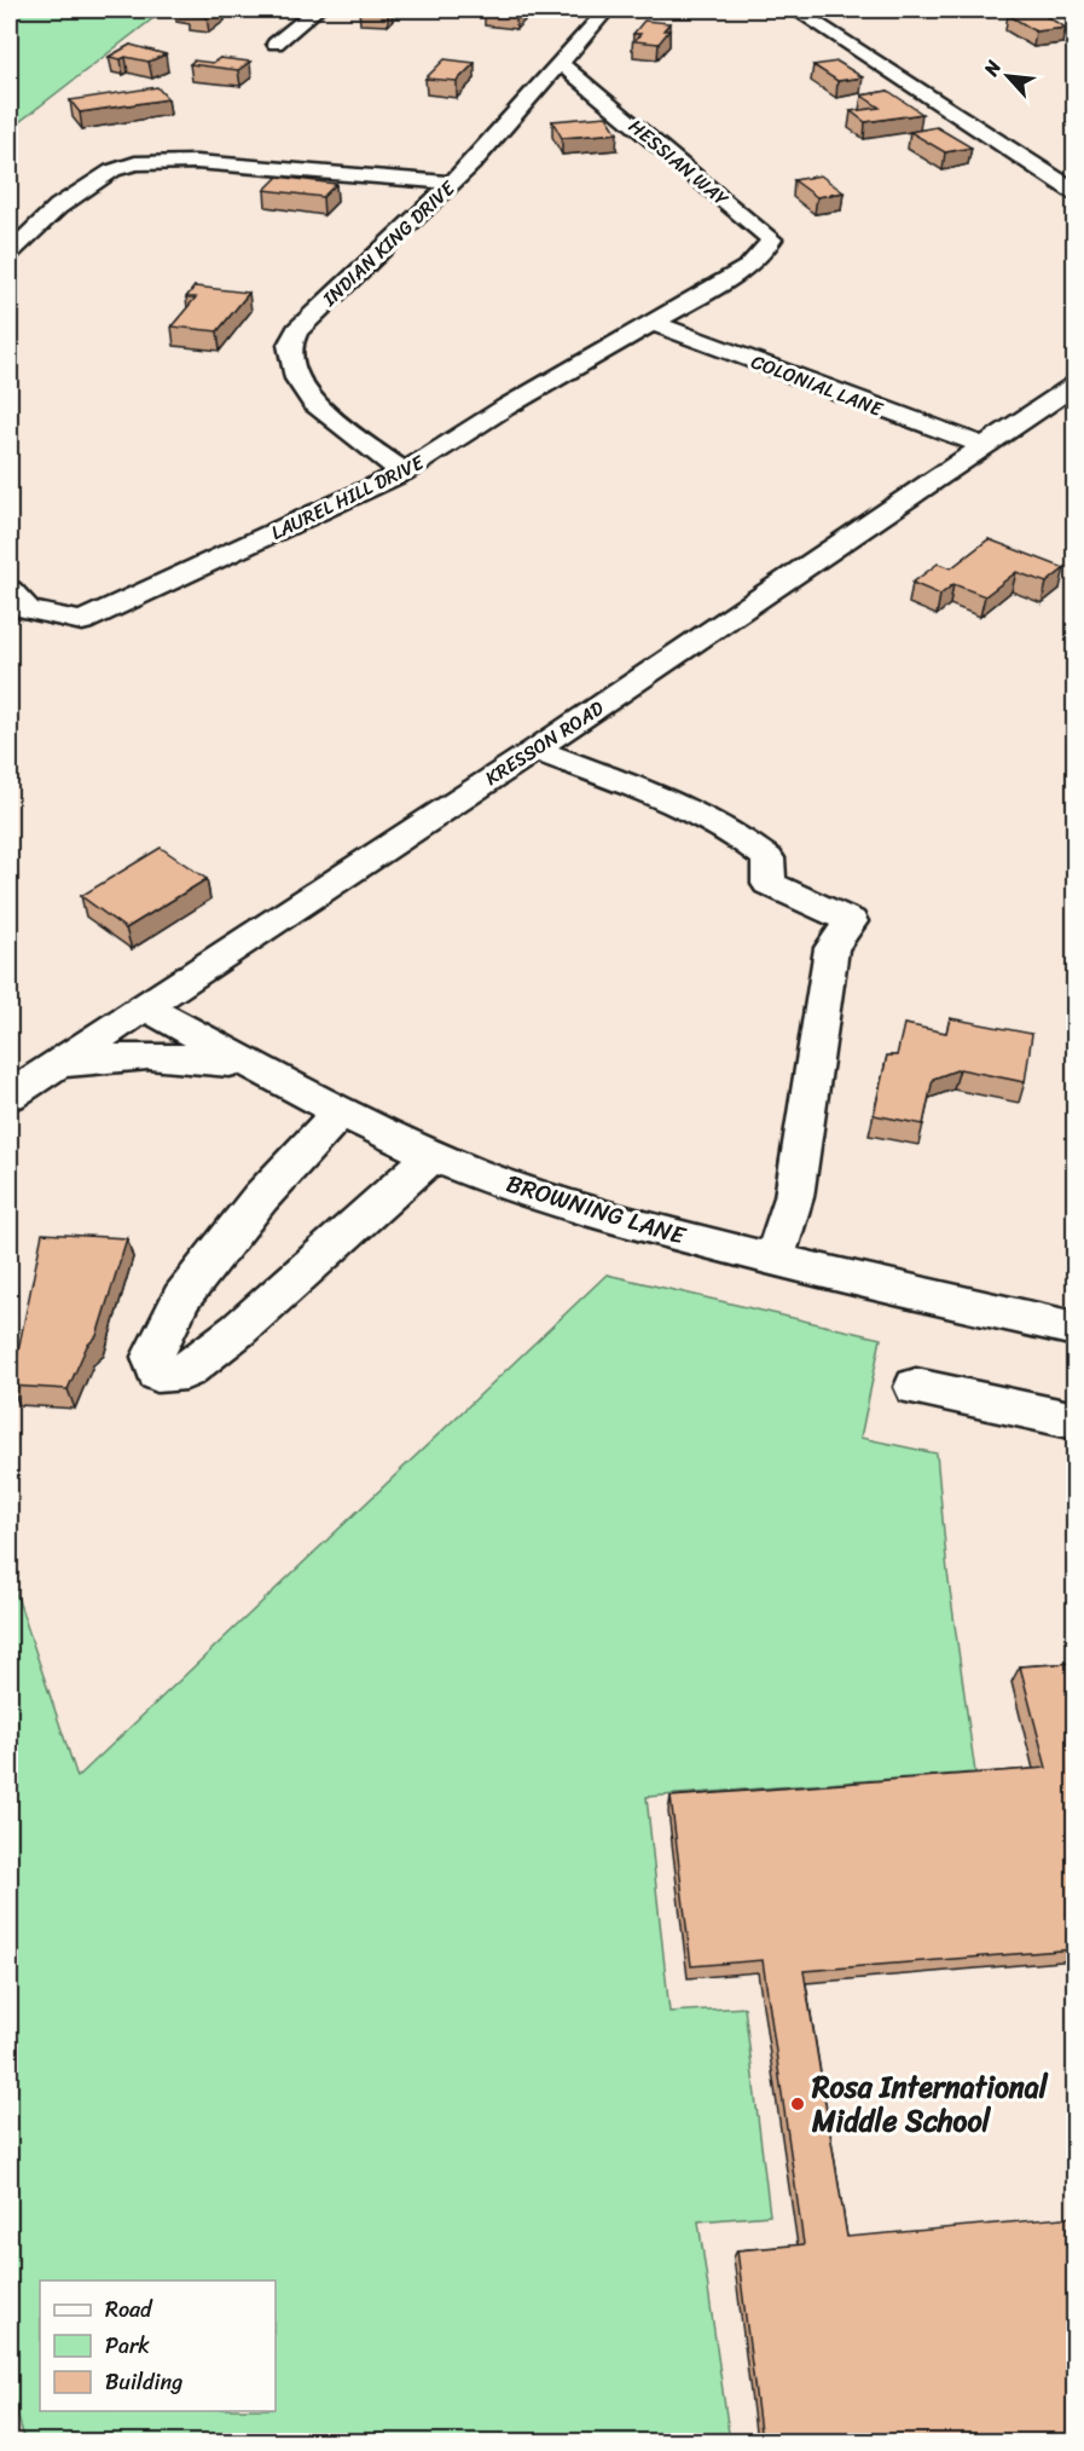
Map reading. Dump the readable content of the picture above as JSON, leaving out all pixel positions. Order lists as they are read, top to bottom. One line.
{"streets":{"street":["HESSIAN WAY","INDIAN KING DRIVE","COLONIAL LANE","LAUREL HILL DRIVE","KRESSON ROAD","BROWNING LANE"]},"crossings":[["HESSIAN WAY","INDIAN KING DRIVE"],["HESSIAN WAY","LAUREL HILL DRIVE"],["INDIAN KING DRIVE","LAUREL HILL DRIVE"],["COLONIAL LANE","LAUREL HILL DRIVE"],["COLONIAL LANE","KRESSON ROAD"],["KRESSON ROAD","BROWNING LANE"]],"places":["Rosa International Middle School"],"legend":["Road","Park","Building"],"north":"top left"}
